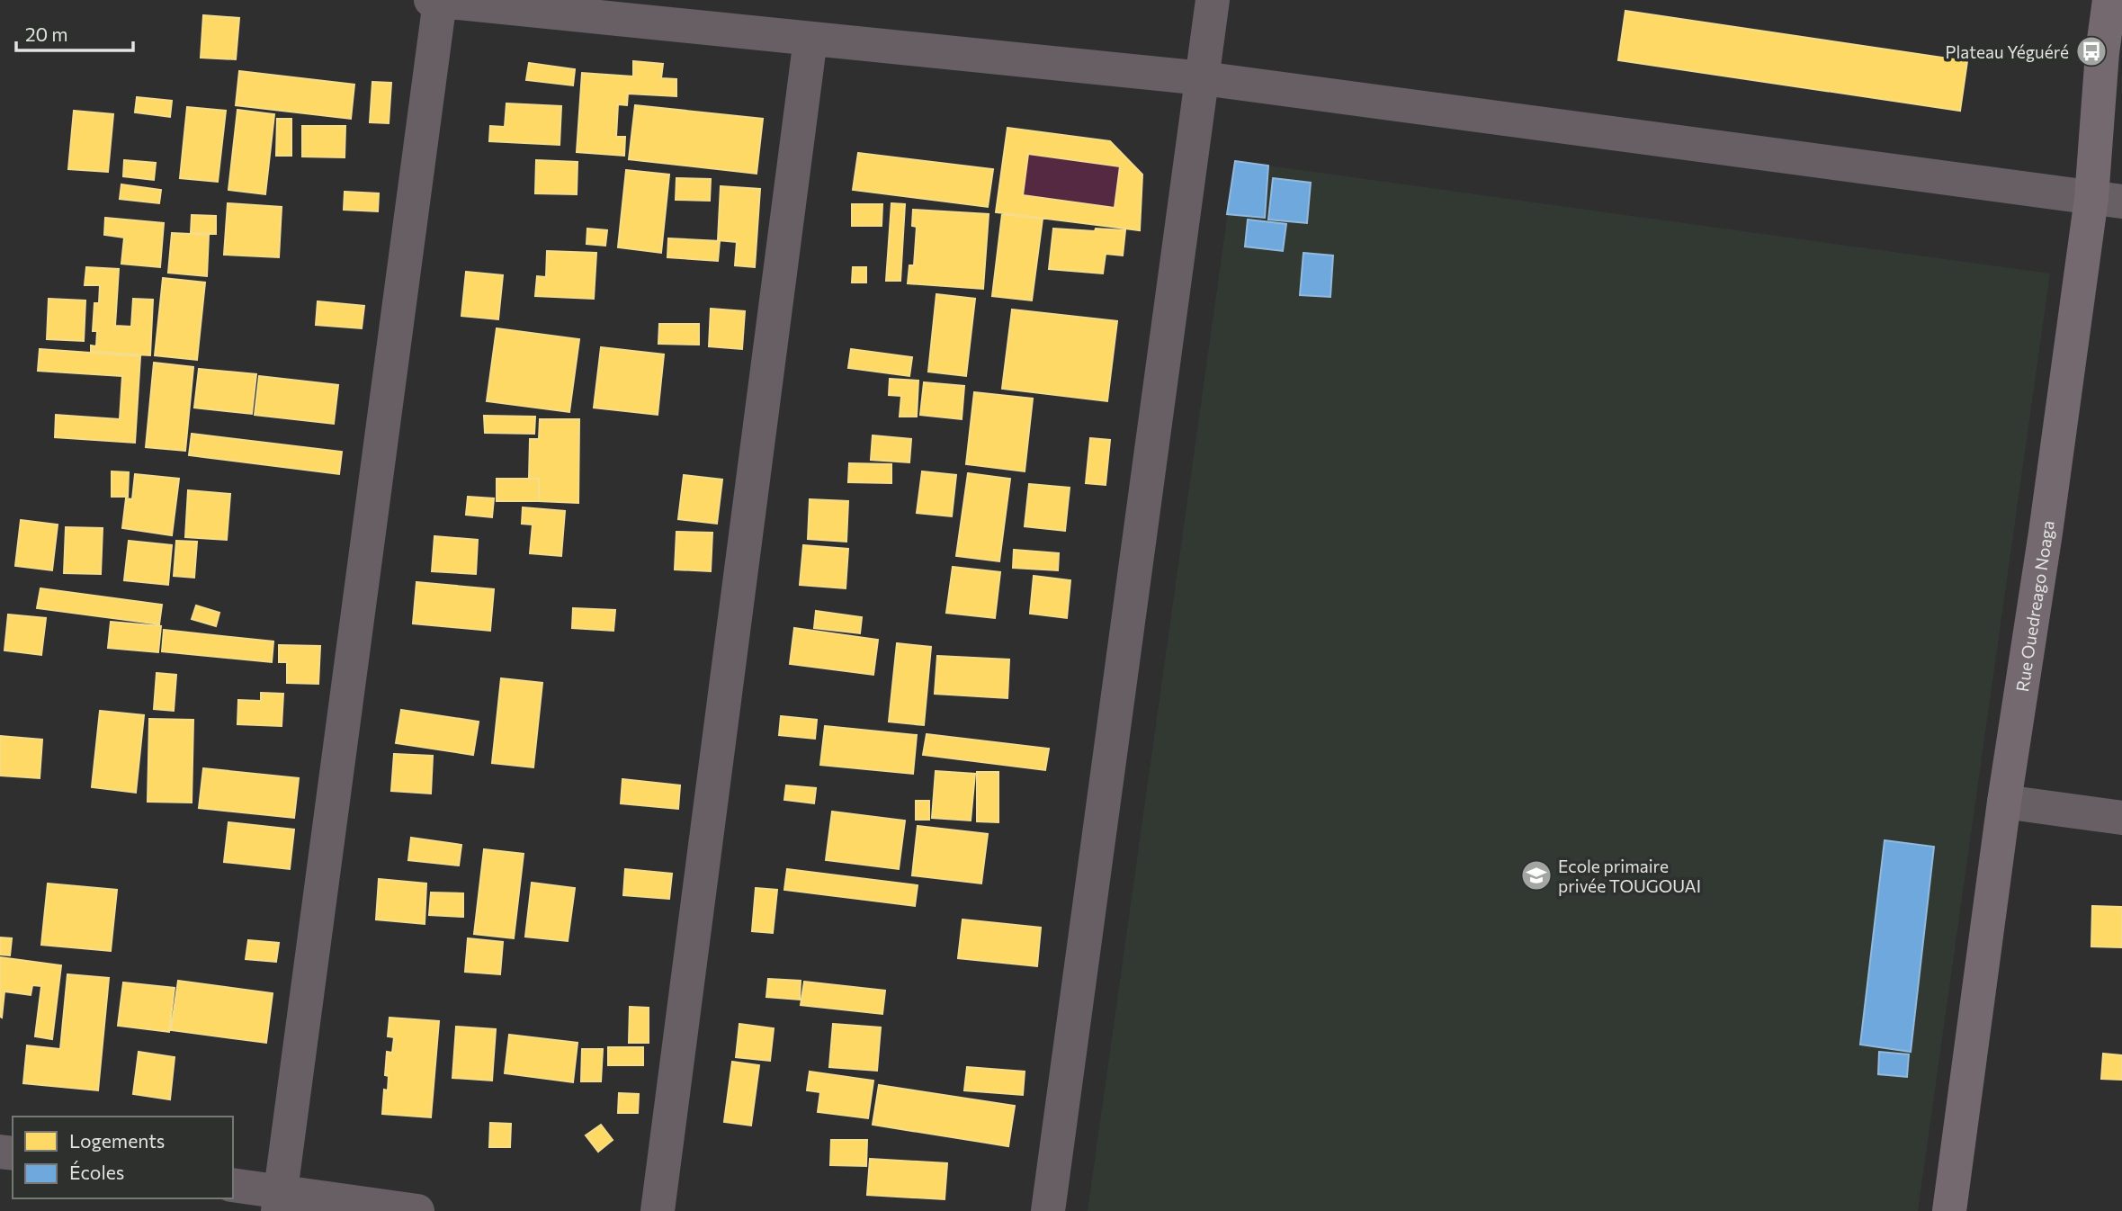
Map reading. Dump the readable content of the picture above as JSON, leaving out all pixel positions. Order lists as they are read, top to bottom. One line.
{"streets":{"street":["Rue Ouedreago Noaga"]},"places":{"bus stop":["Plateau Yéguéré"],"school or university":["Ecole primaire privée TOUGOUAI"]},"legend":["Logements","Écoles"],"scale_bar":"20 m"}
